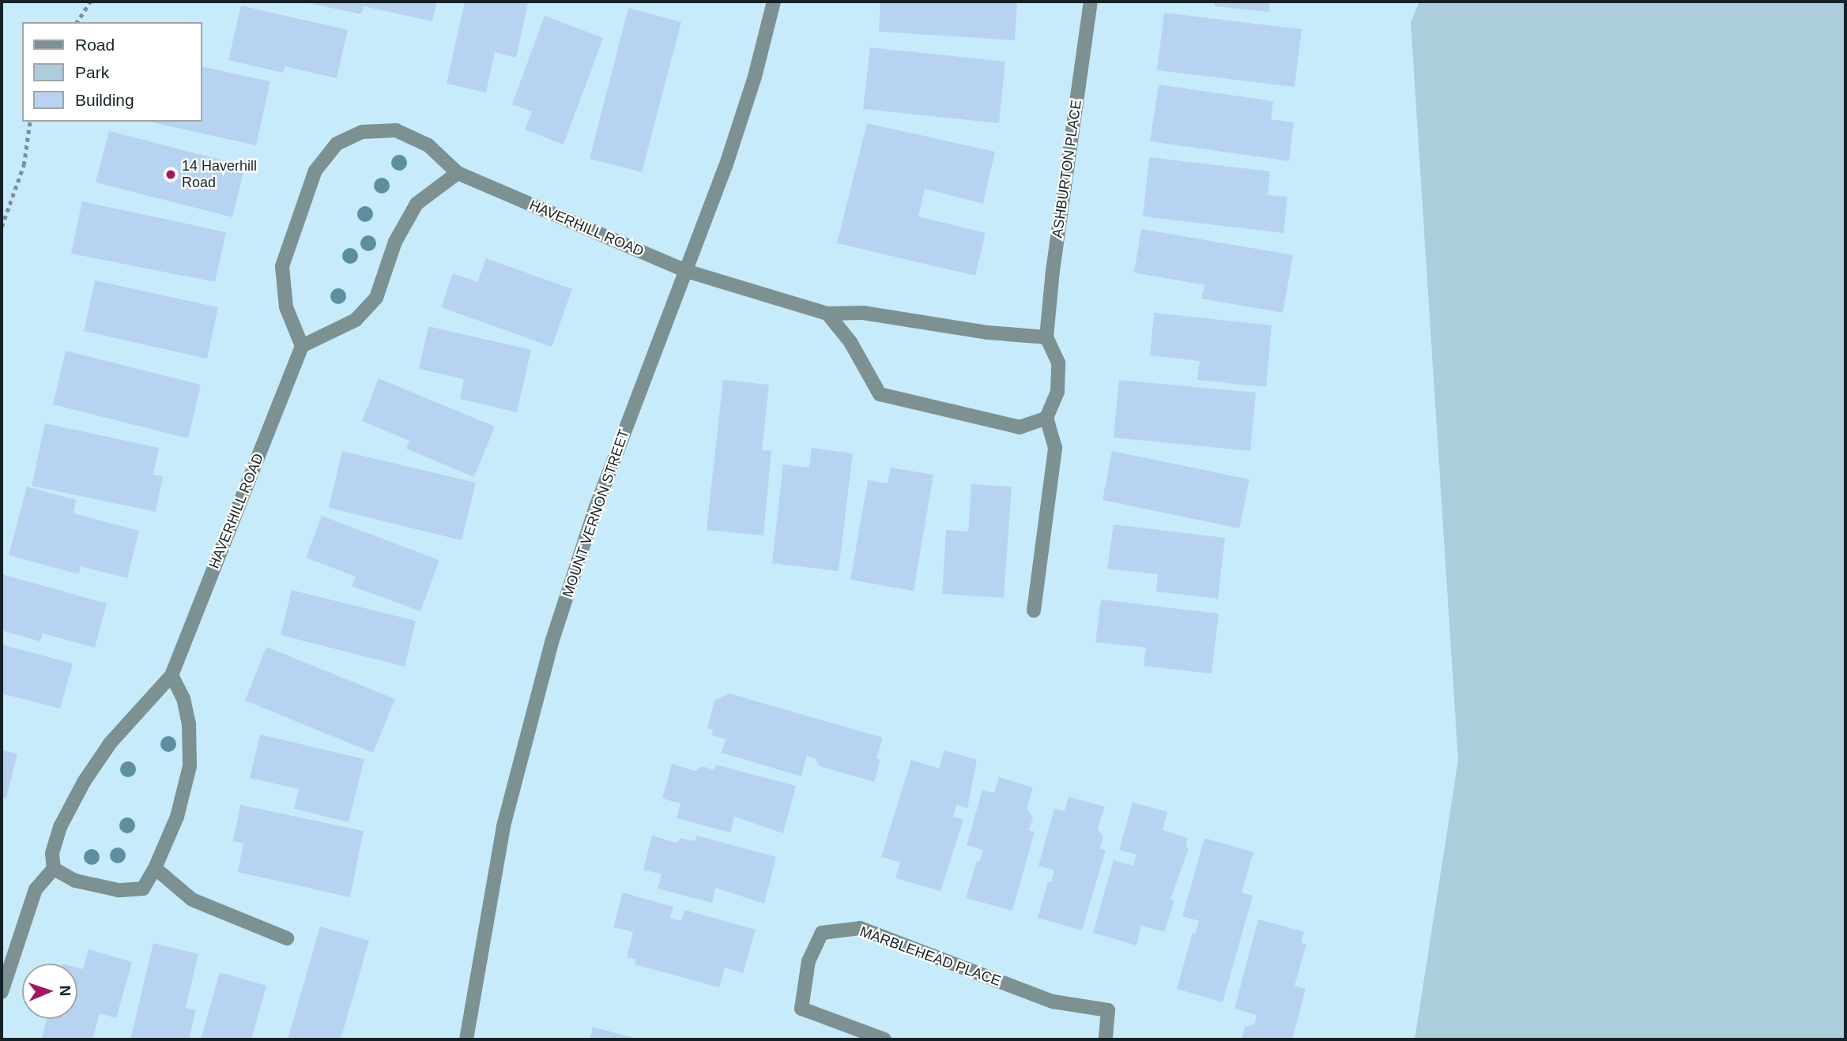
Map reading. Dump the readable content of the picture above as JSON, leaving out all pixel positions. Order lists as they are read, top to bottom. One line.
{"streets":{"street":["ASHBURTON PLACE","HAVERHILL ROAD","MOUNT VERNON STREET","MARBLEHEAD PLACE"]},"crossings":[["HAVERHILL ROAD","MOUNT VERNON STREET"]],"places":["14 Haverhill Road"],"legend":["Road","Park","Building"],"north":"right"}
